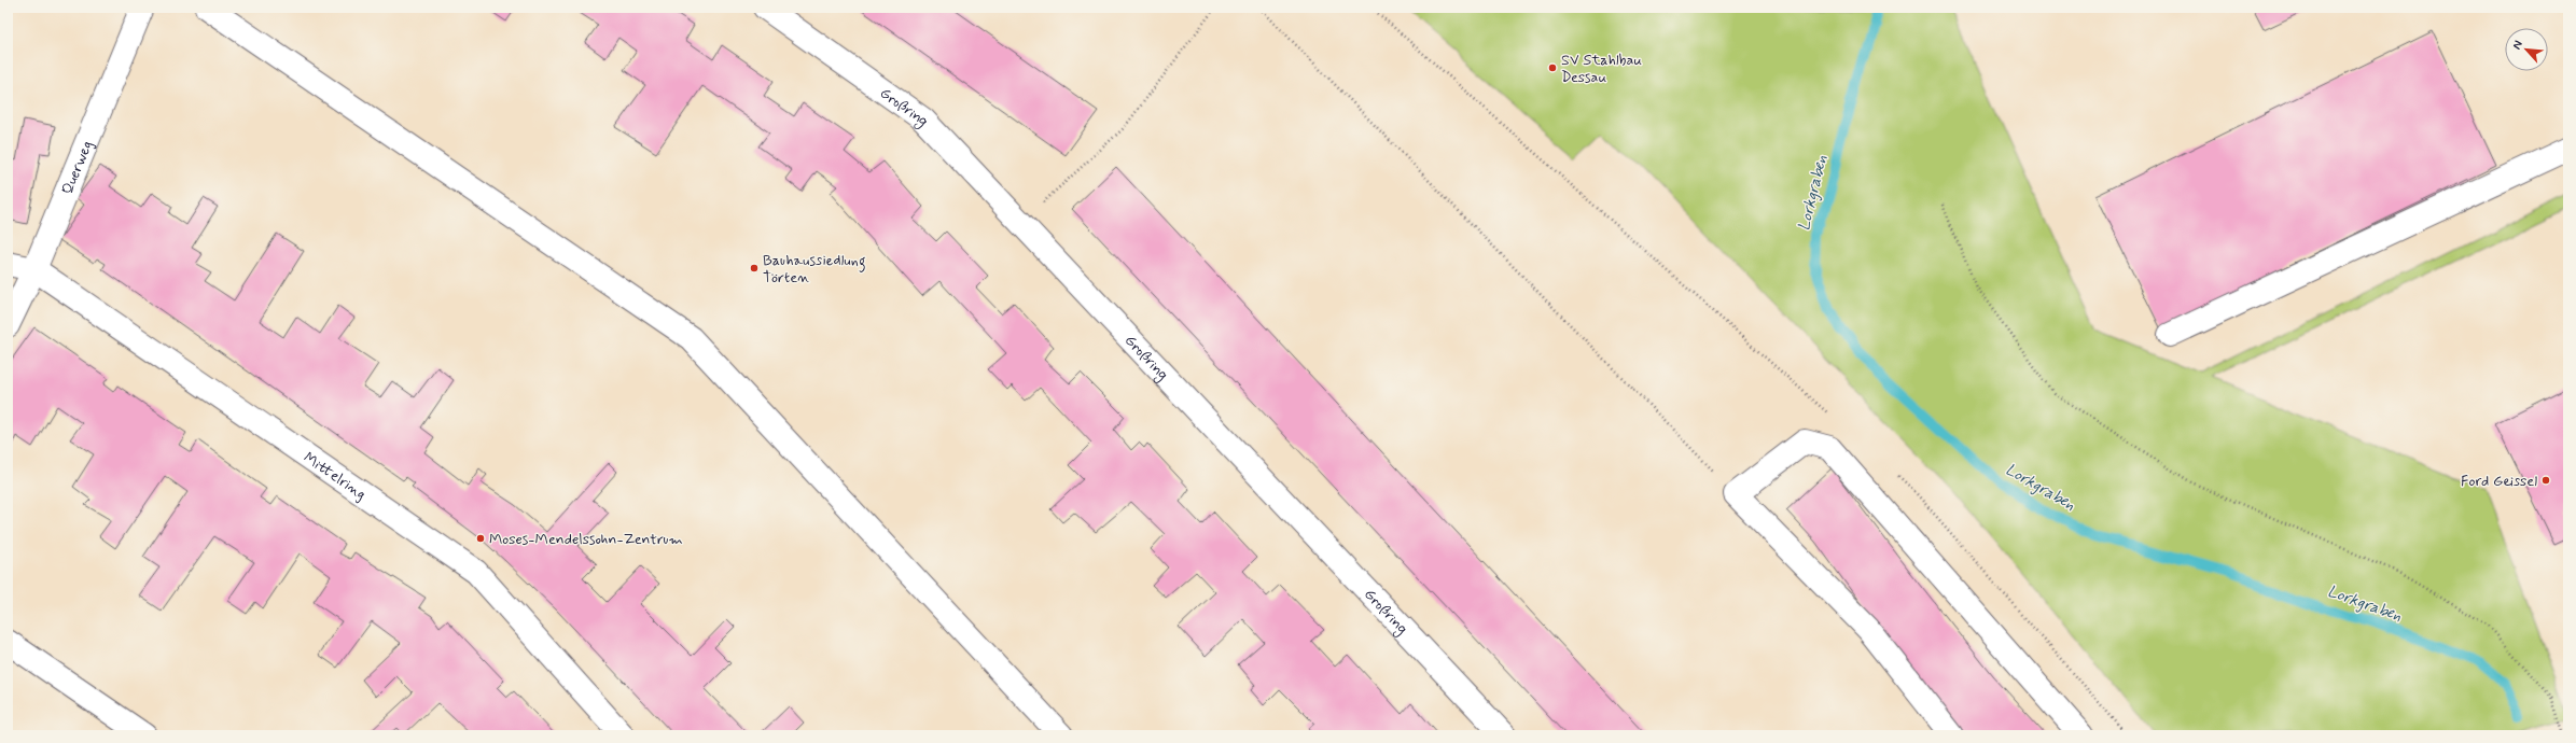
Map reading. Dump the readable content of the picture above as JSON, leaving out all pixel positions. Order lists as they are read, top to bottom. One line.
{"streets":{"street":["Großring","Querweg","Mittelring"]},"crossings":[["Querweg","Mittelring"]],"water":["Lorkgraben"],"places":["SV Stahlbau Dessau","Bauhaussiedlung Törten","Ford Geissel","Moses-Mendelssohn-Zentrum"],"north":"top left"}
